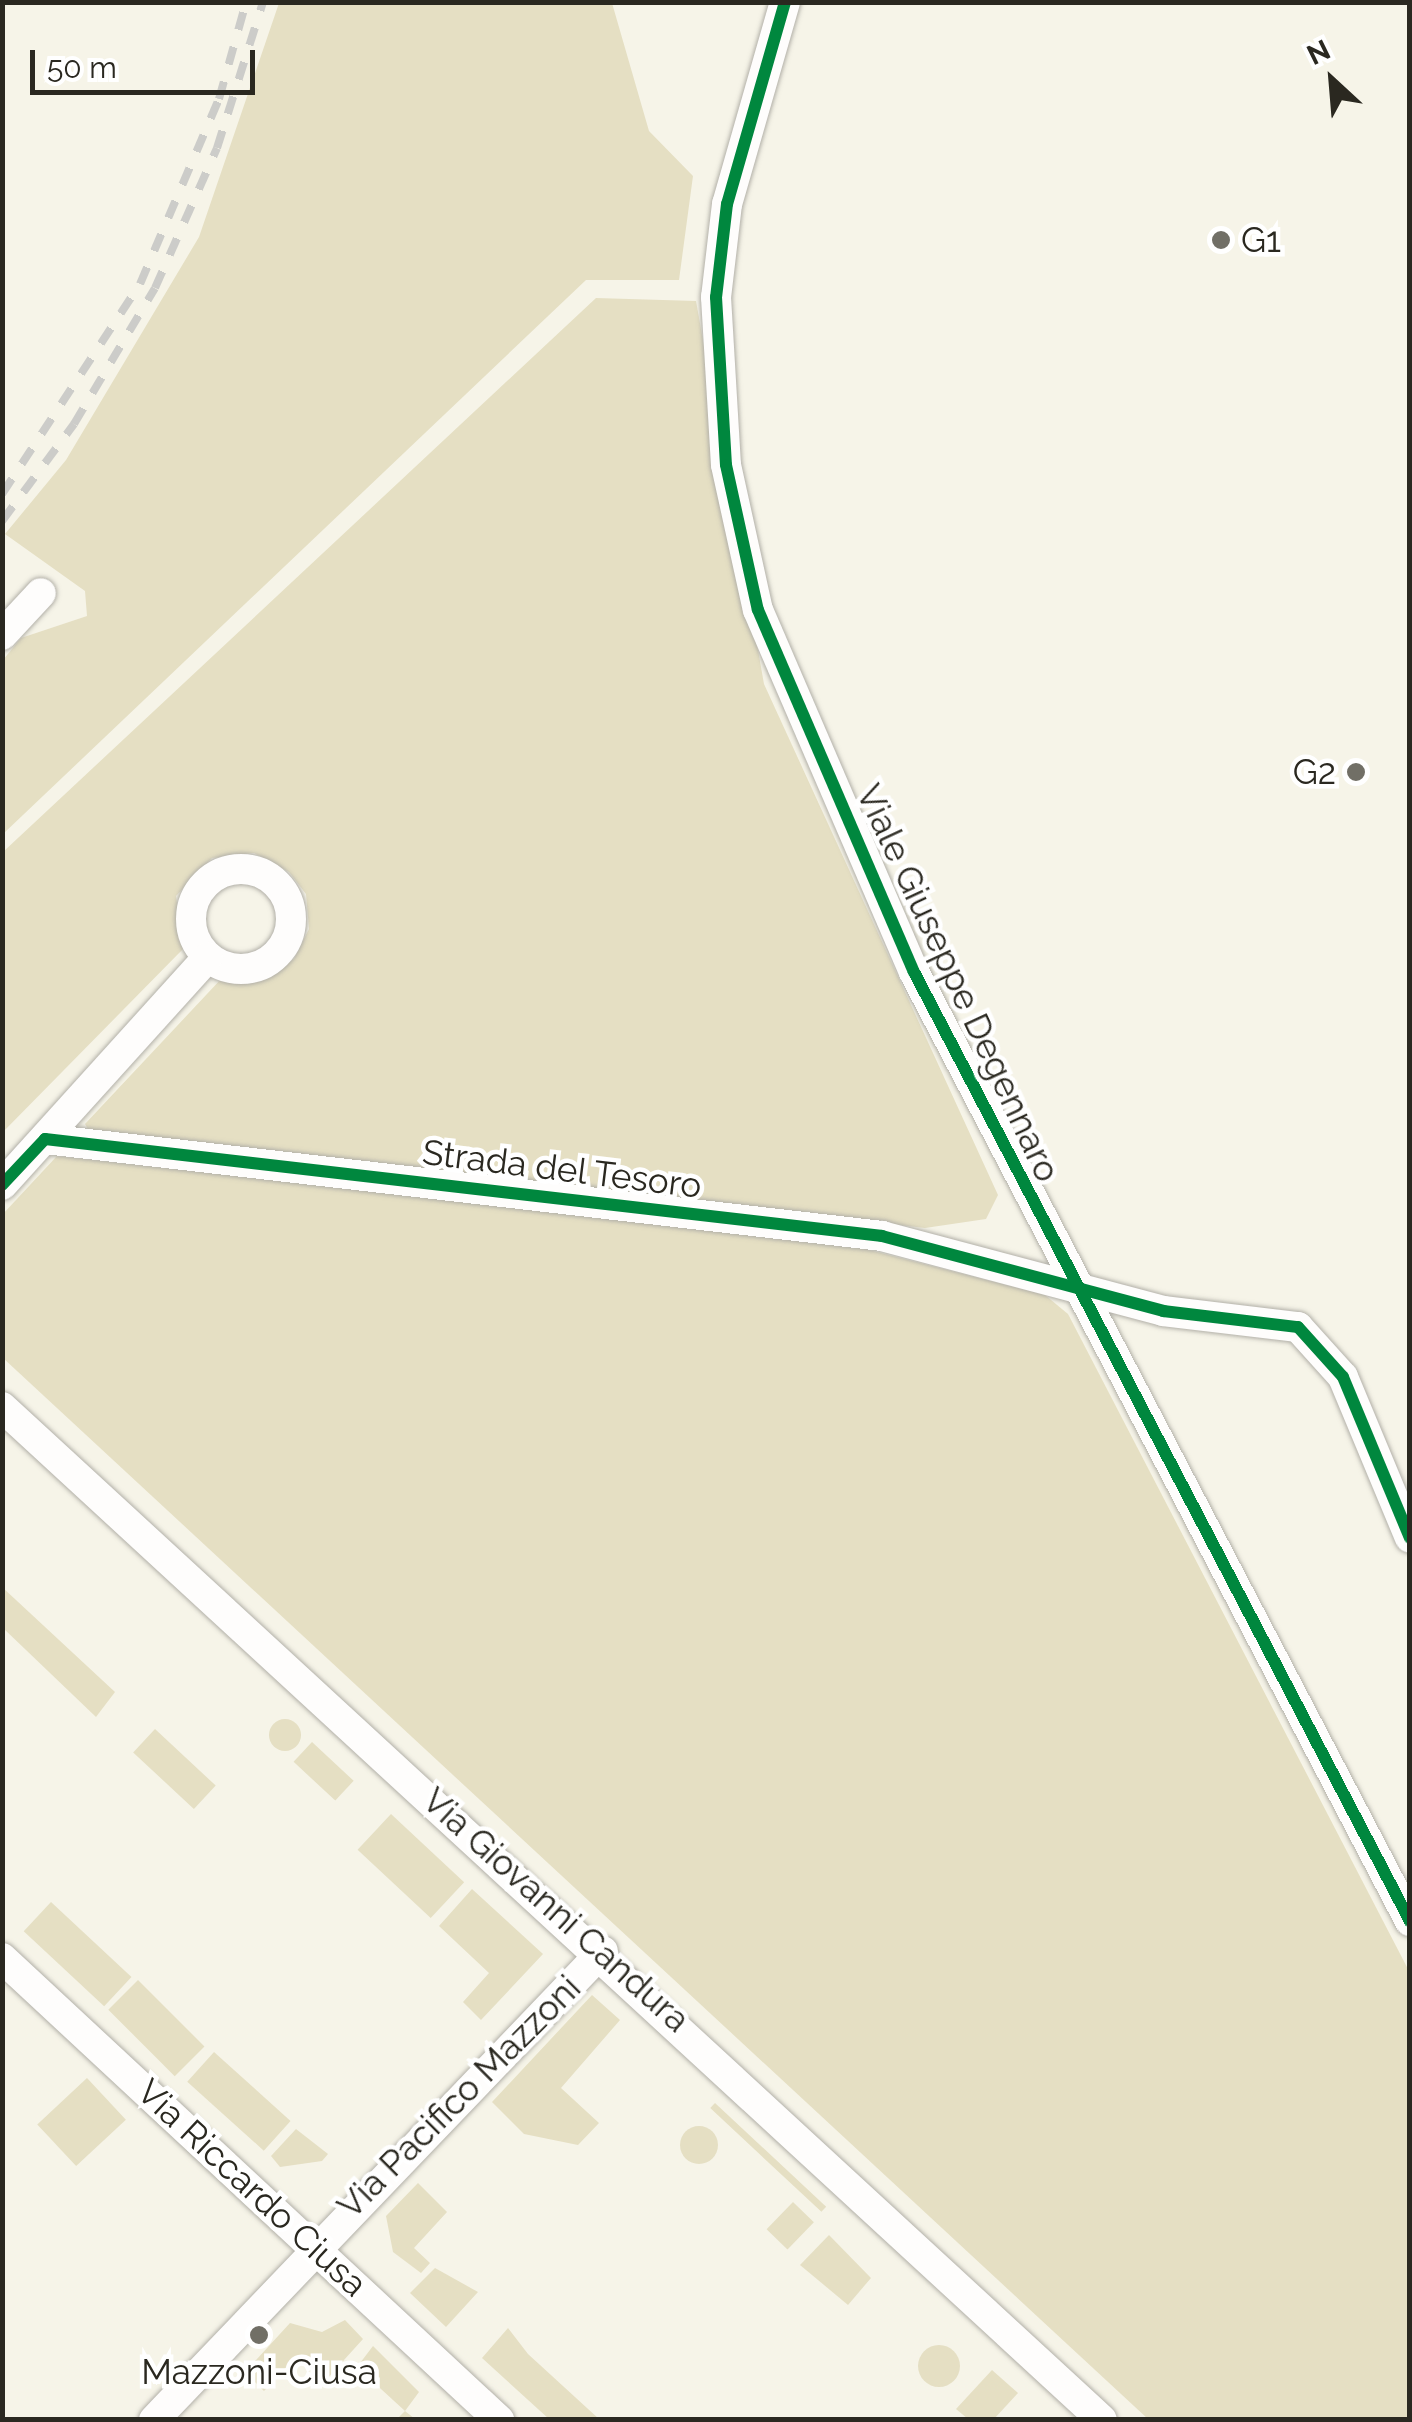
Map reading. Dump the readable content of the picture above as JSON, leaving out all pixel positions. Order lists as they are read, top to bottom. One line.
{"streets":{"street":["Viale Giuseppe Degennaro","Strada del Tesoro","Via Giovanni Candura","Via Pacifico Mazzoni","Via Riccardo Ciusa"]},"crossings":[["Viale Giuseppe Degennaro","Strada del Tesoro"],["Via Giovanni Candura","Via Pacifico Mazzoni"],["Via Pacifico Mazzoni","Via Riccardo Ciusa"]],"places":["G1","G2","Mazzoni-Ciusa"],"scale_bar":"50 m","north":"top left"}
